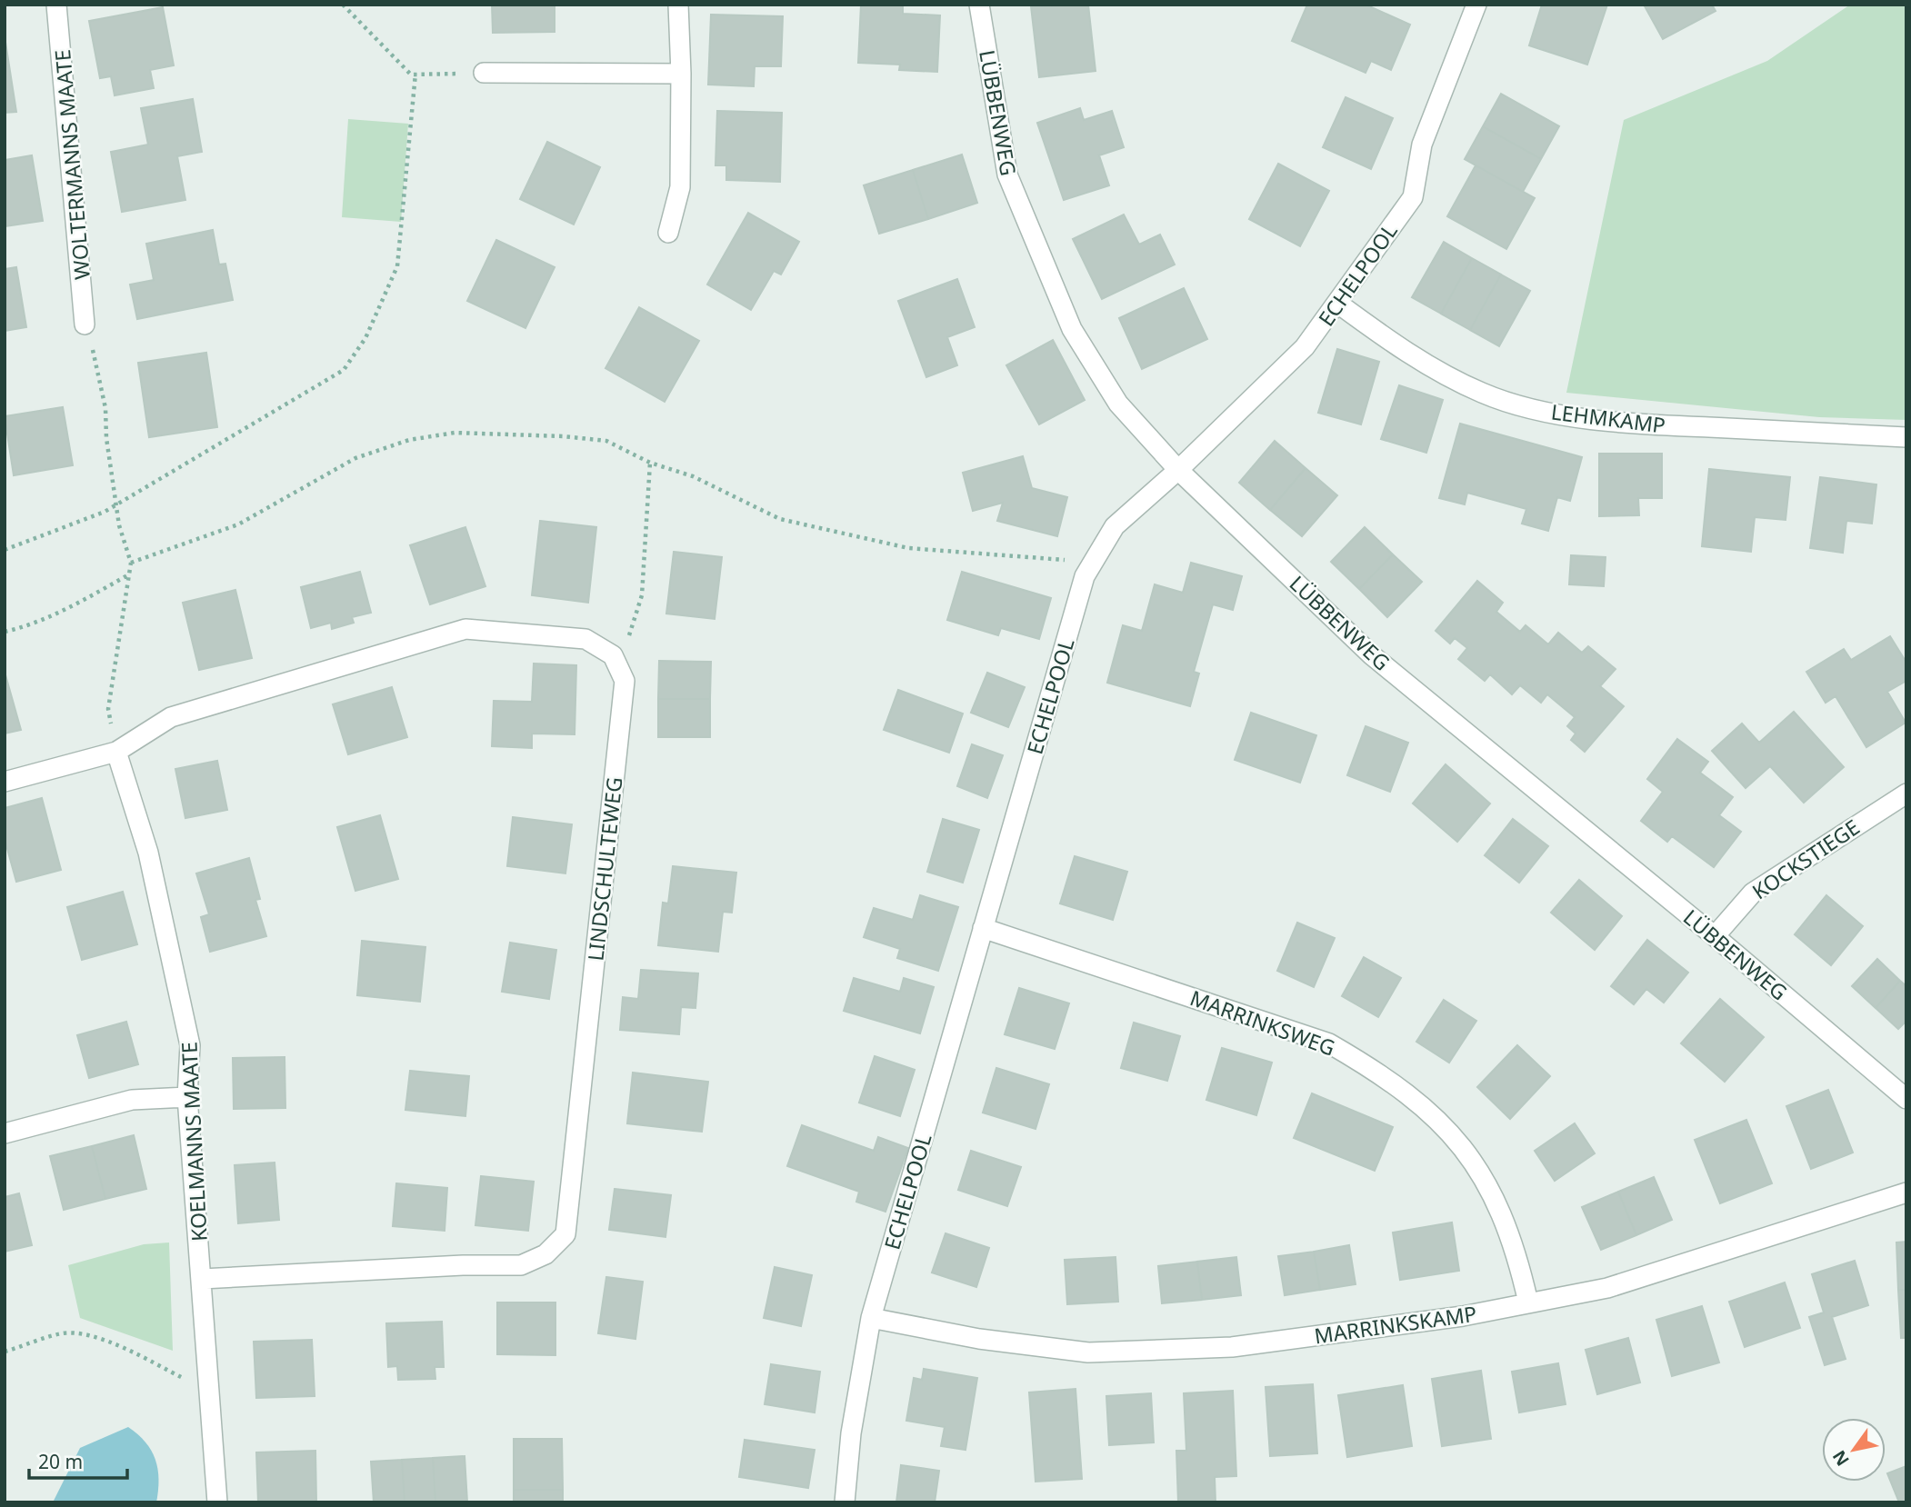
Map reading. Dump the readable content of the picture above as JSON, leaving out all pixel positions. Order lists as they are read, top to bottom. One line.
{"streets":{"street":["LÜBBENWEG","WOLTERMANNS MAATE","ECHELPOOL","LEHMKAMP","KOCKSTIEGE","LINDSCHULTEWEG","MARRINKSWEG","KOELMANNS MAATE","MARRINKSKAMP"]},"crossings":[["LÜBBENWEG","ECHELPOOL"],["LÜBBENWEG","KOCKSTIEGE"],["ECHELPOOL","LEHMKAMP"],["ECHELPOOL","MARRINKSWEG"],["ECHELPOOL","MARRINKSKAMP"],["LINDSCHULTEWEG","KOELMANNS MAATE"],["MARRINKSWEG","MARRINKSKAMP"]],"scale_bar":"20 m","north":"bottom left"}
